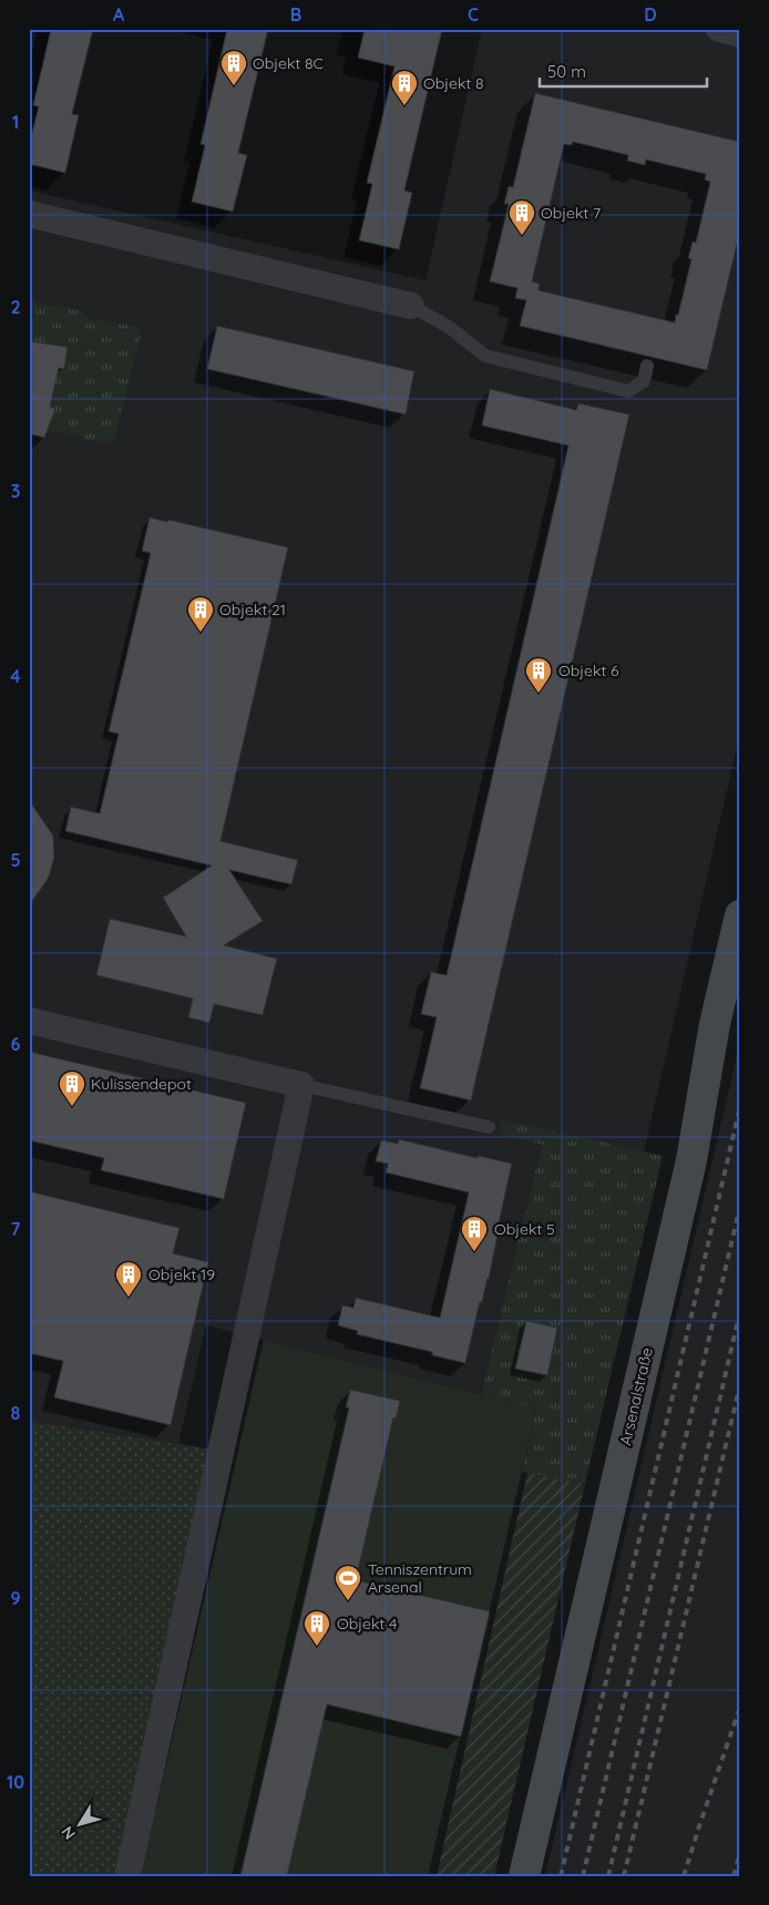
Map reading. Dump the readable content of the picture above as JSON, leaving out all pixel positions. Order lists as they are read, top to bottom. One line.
{"streets":{"main road":["Arsenalstraße"]},"places":{"building":["Objekt 8C","Objekt 8","Objekt 7","Objekt 21","Objekt 6","Kulissendepot","Objekt 5","Objekt 19","Objekt 4"],"sports":["Tenniszentrum Arsenal"]},"scale_bar":"50 m","north":"bottom left","grid":{"columns":["A","B","C","D"],"rows":["1","2","3","4","5","6","7","8","9","10"]}}
